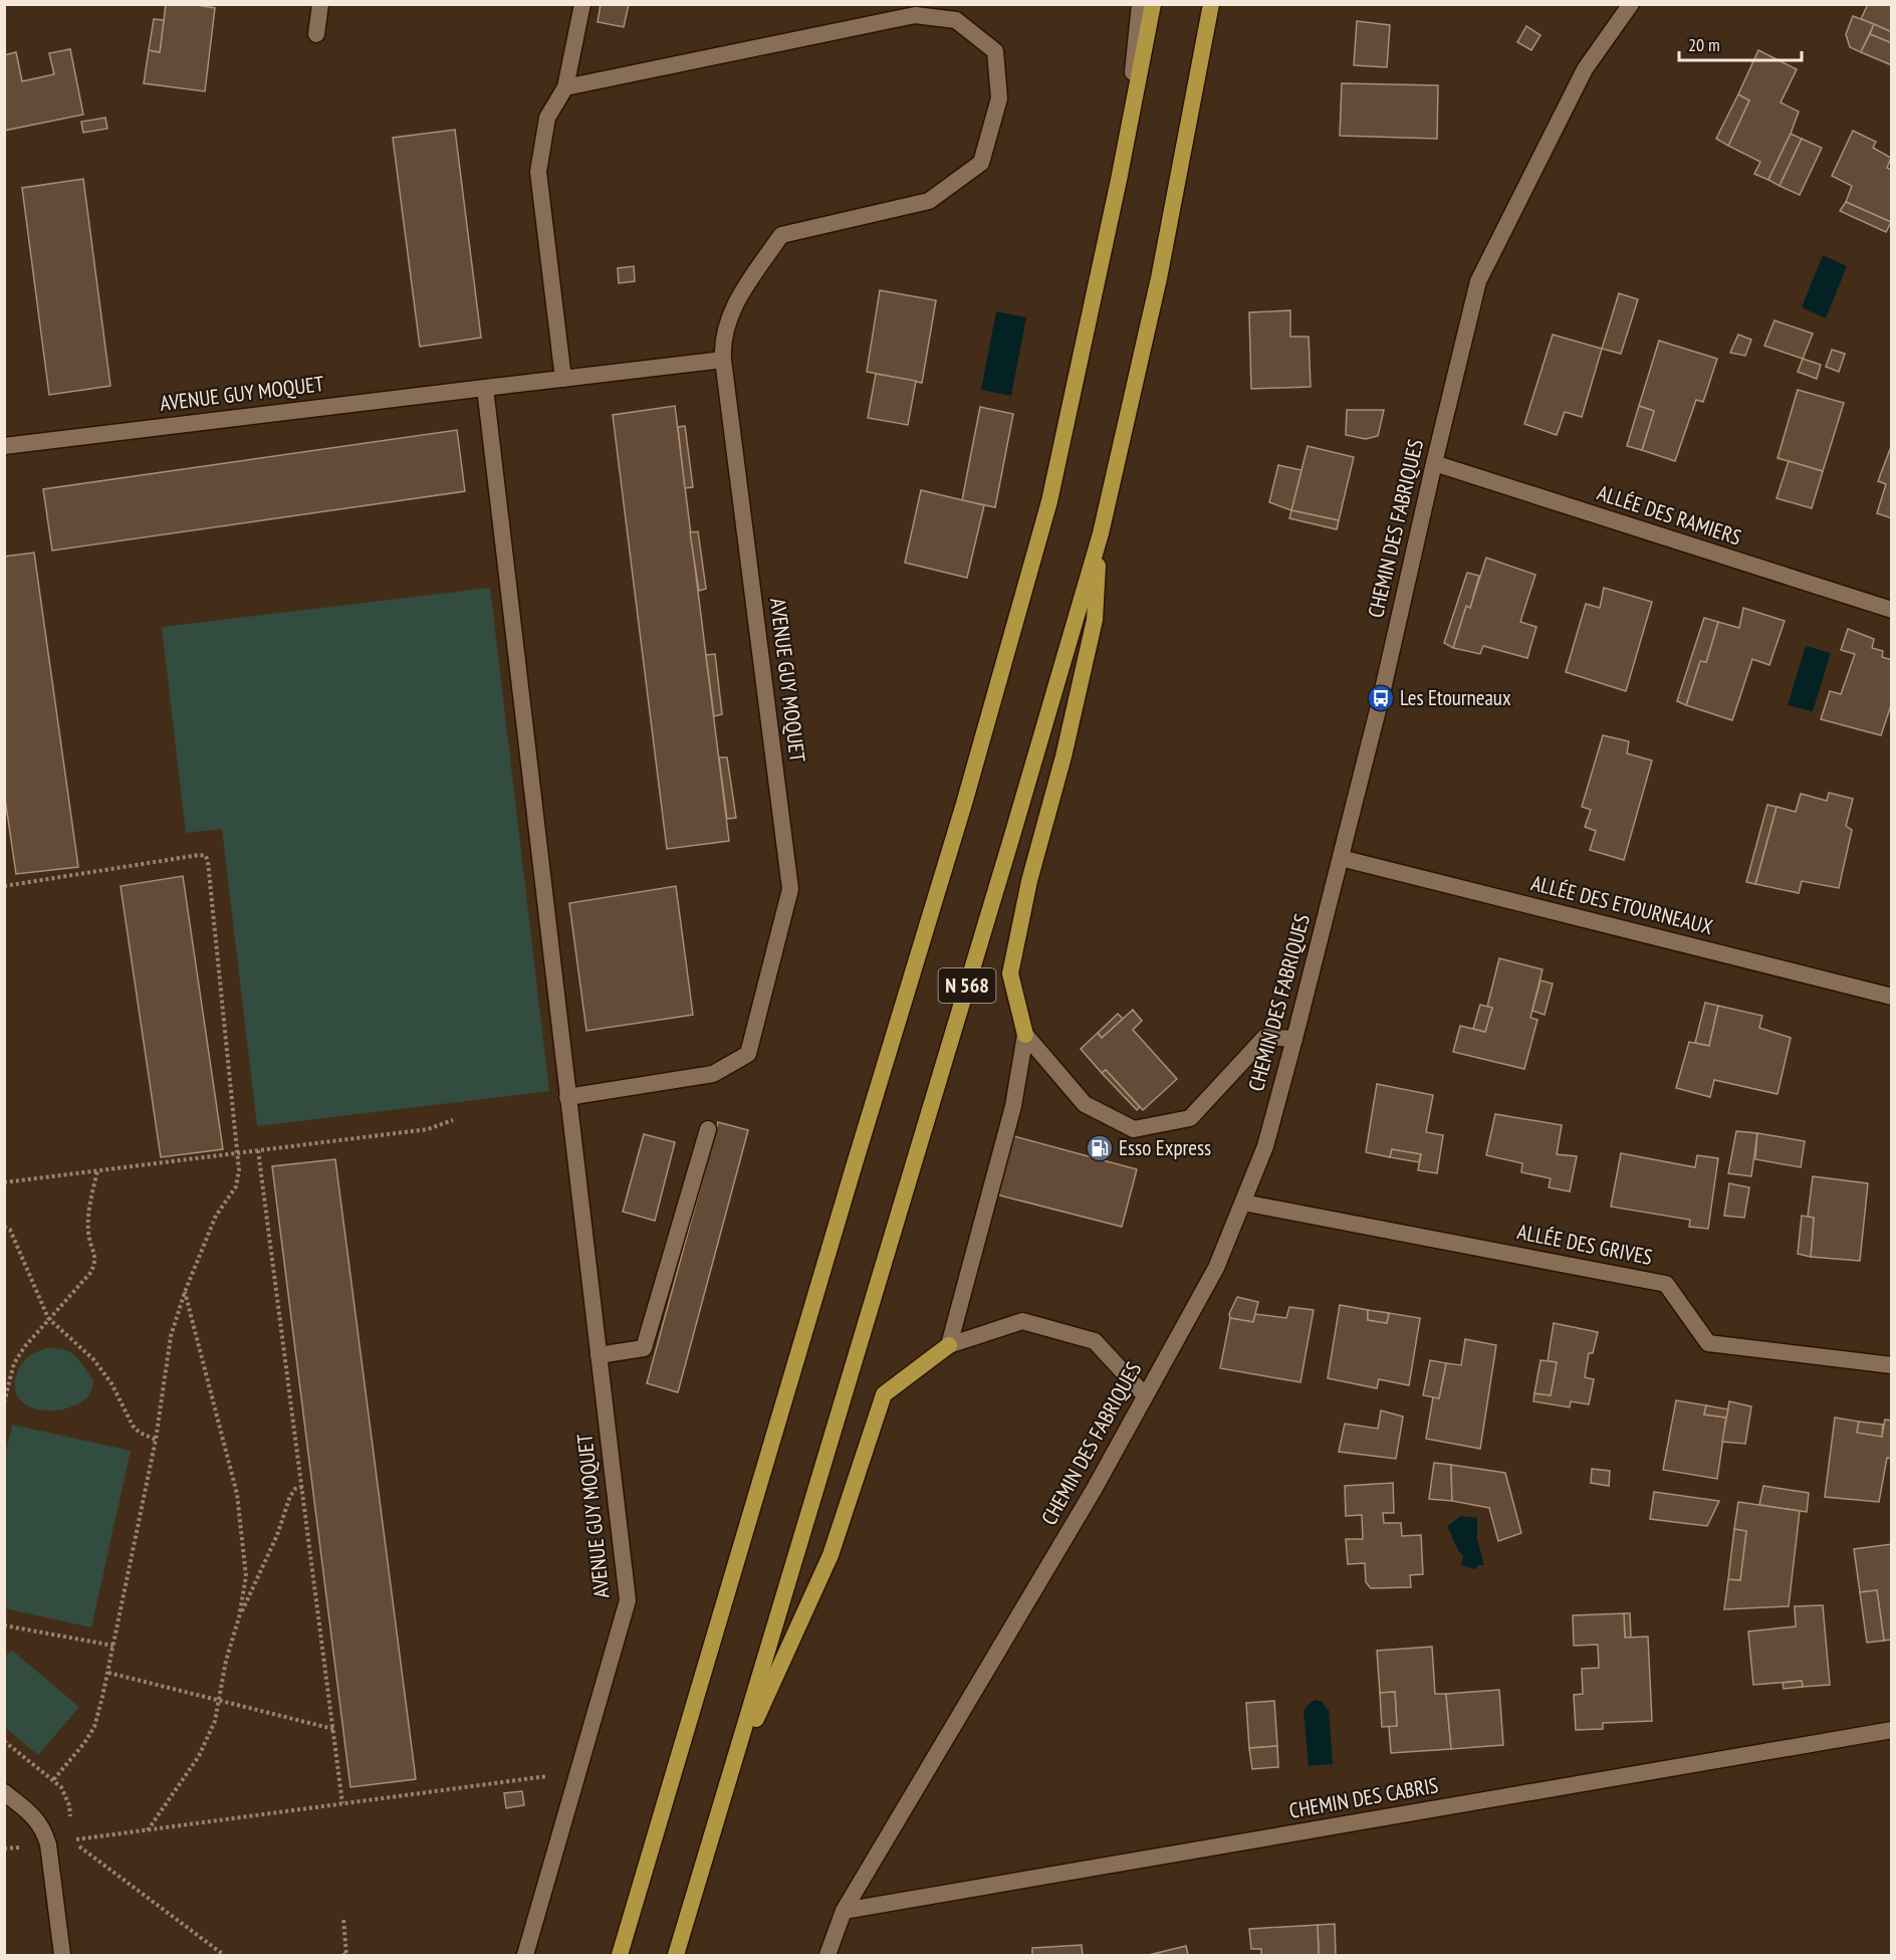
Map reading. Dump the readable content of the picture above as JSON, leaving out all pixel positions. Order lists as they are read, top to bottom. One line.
{"streets":{"highway":["N 568"],"street":["AVENUE GUY MOQUET","ALLÉE DES RAMIERS","CHEMIN DES FABRIQUES","ALLÉE DES ETOURNEAUX","ALLÉE DES GRIVES","CHEMIN DES CABRIS"]},"crossings":[["ALLÉE DES RAMIERS","CHEMIN DES FABRIQUES"],["CHEMIN DES FABRIQUES","ALLÉE DES ETOURNEAUX"],["CHEMIN DES FABRIQUES","ALLÉE DES GRIVES"],["CHEMIN DES FABRIQUES","CHEMIN DES CABRIS"]],"places":{"bus stop":["Les Etourneaux"],"fuel station":["Esso Express"]},"scale_bar":"20 m"}
